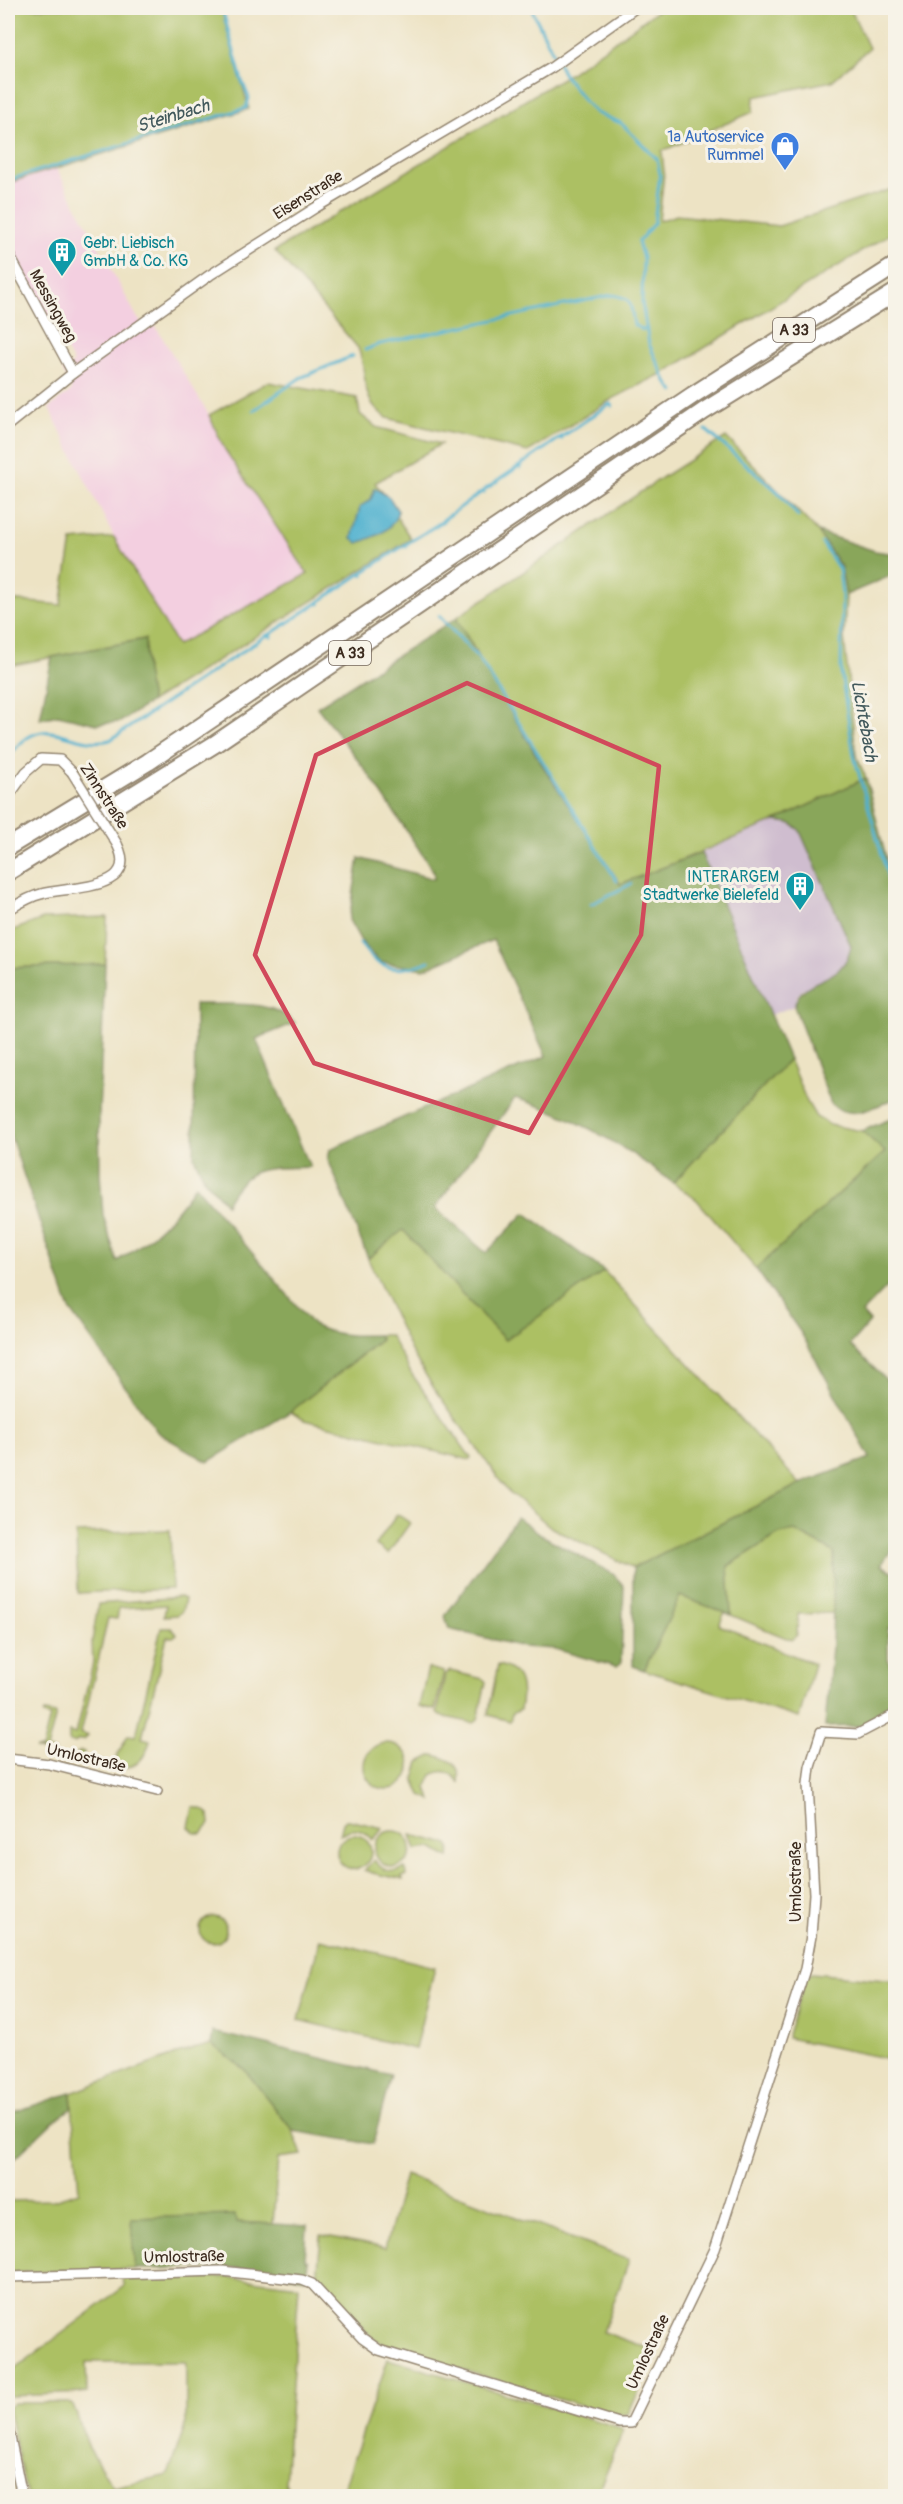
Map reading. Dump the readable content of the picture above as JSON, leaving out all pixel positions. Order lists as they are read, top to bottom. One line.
{"streets":{"highway":["A 33"],"street":["Eisenstraße","Messingweg","Zinnstraße","Umlostraße"]},"crossings":[["Eisenstraße","Messingweg"]],"water":["Steinbach","Lichtebach"],"places":{"shop":["1a Autoservice Rummel"],"building":["Gebr. Liebisch GmbH & Co. KG","INTERARGEM Stadtwerke Bielefeld"]}}
